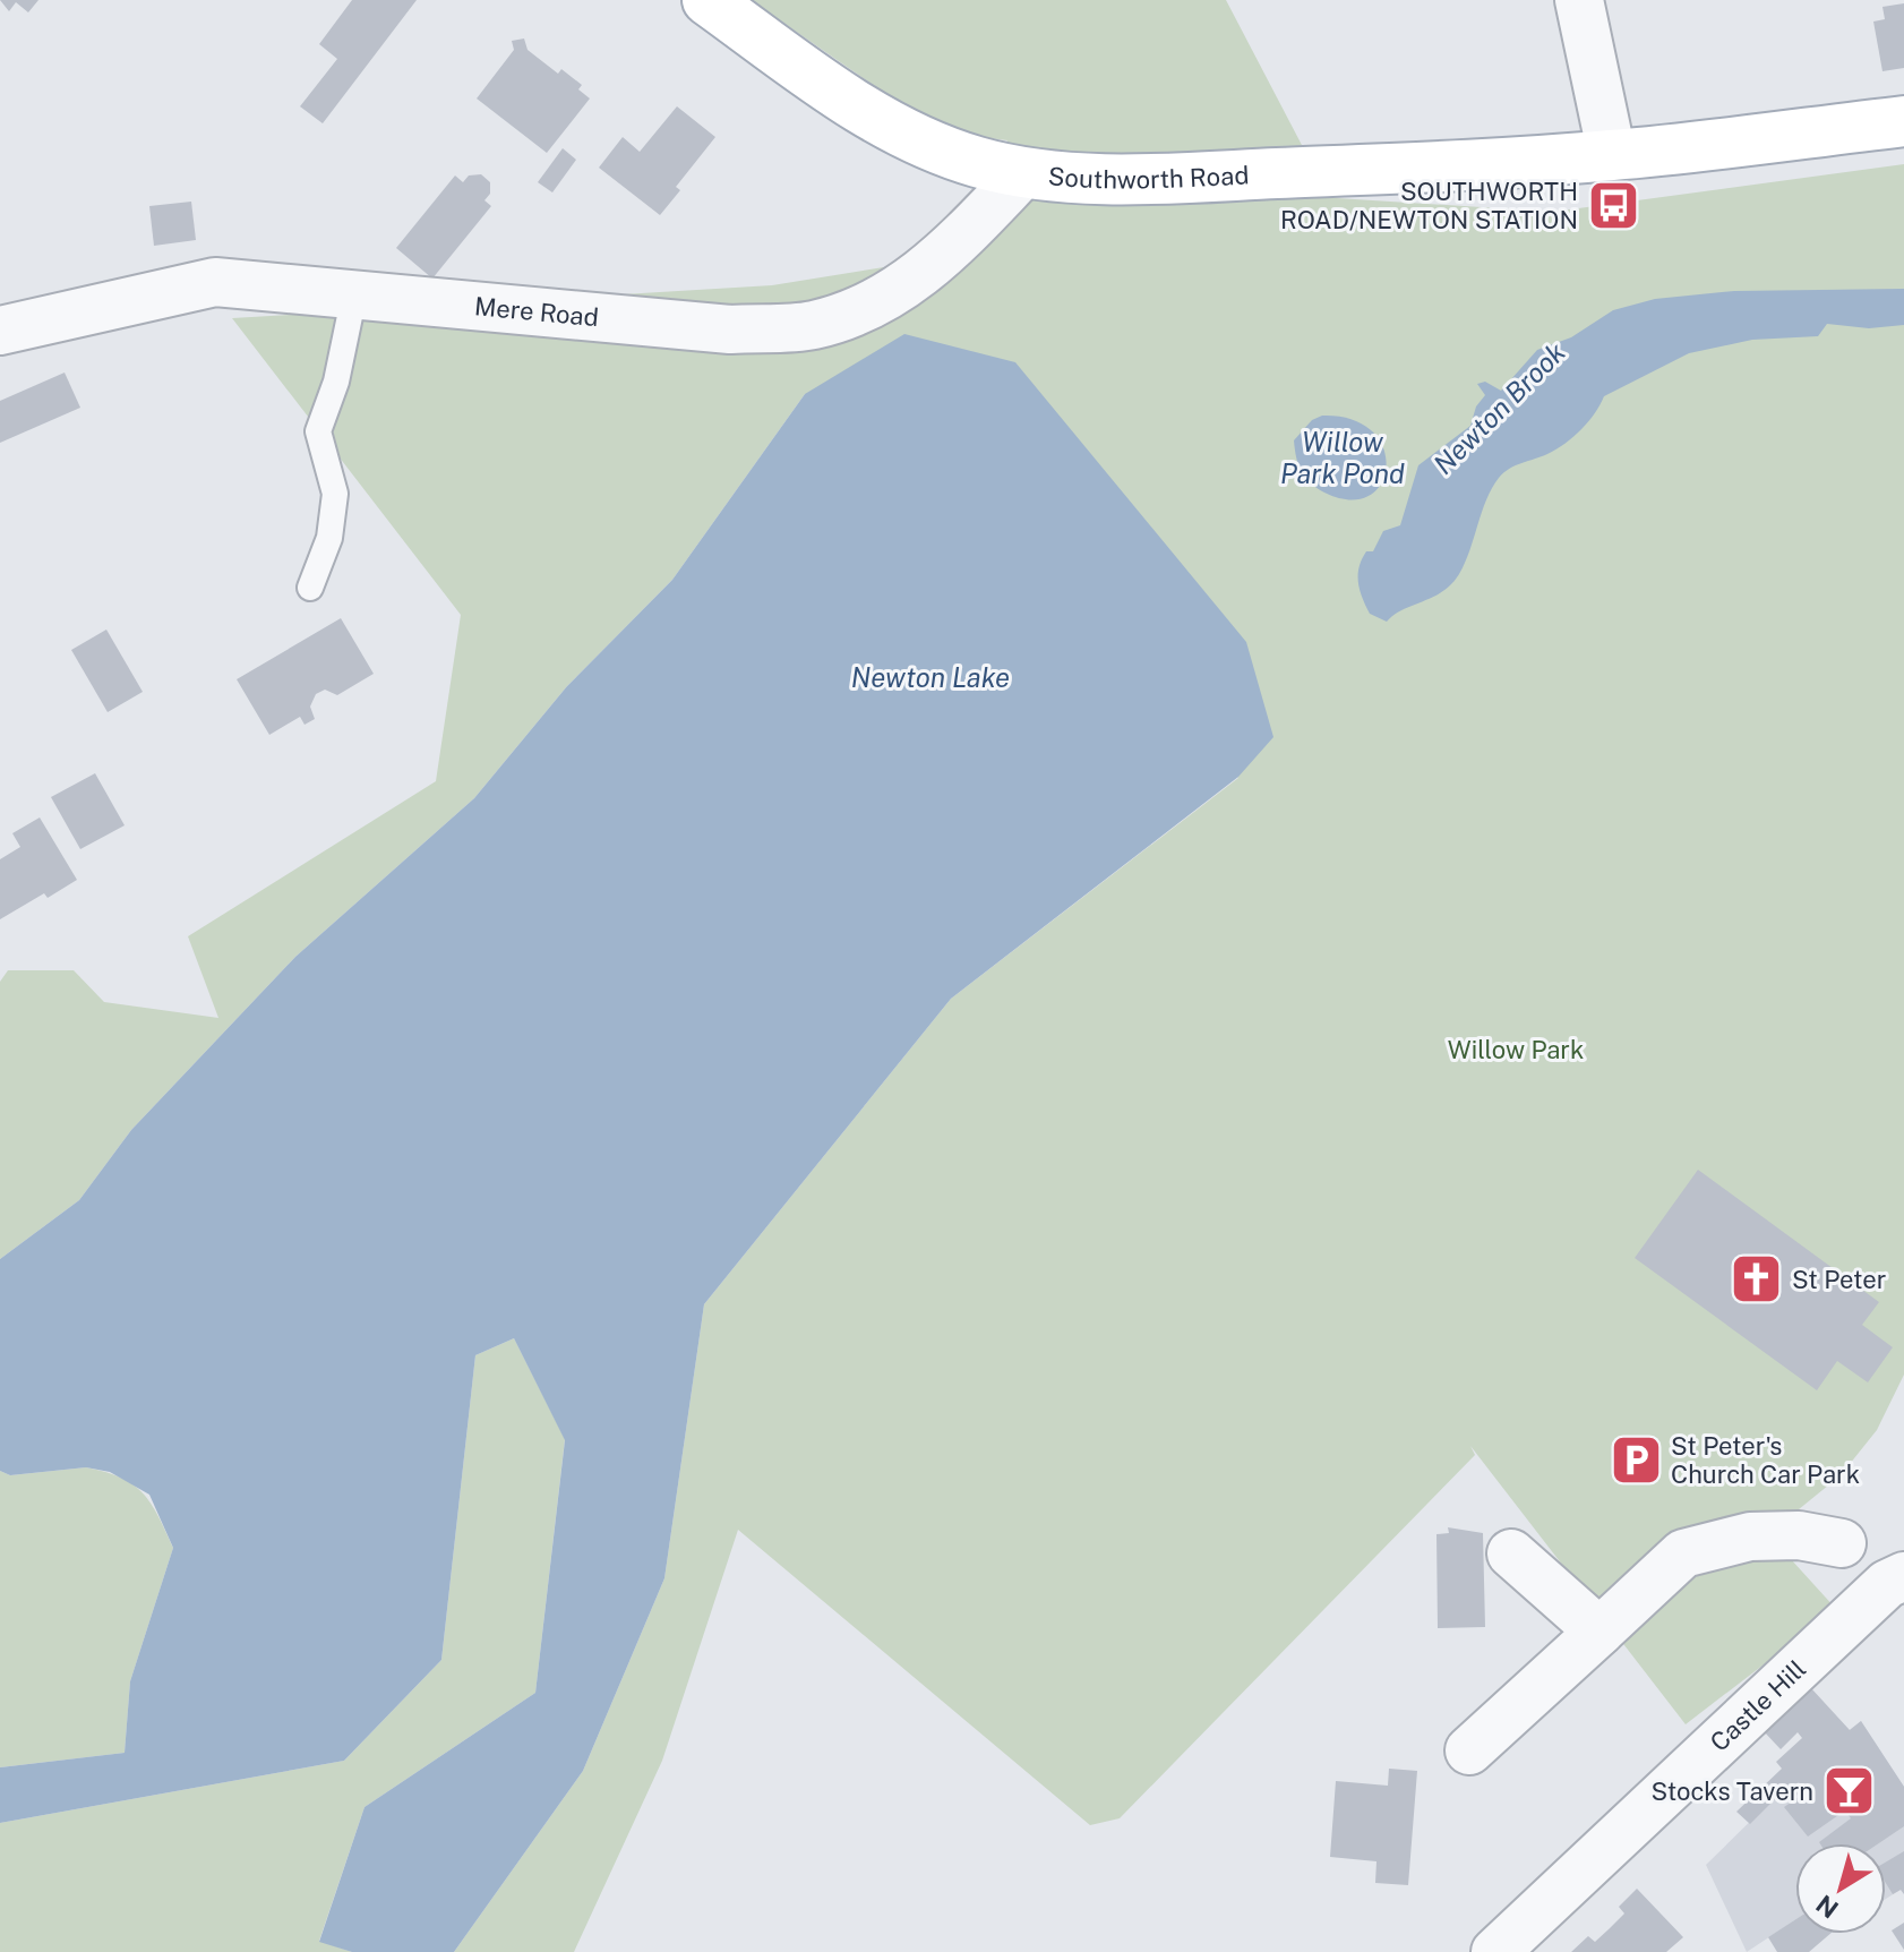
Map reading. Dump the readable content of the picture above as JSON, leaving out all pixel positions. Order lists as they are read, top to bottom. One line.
{"streets":{"main road":["Southworth Road"],"street":["Mere Road","Castle Hill"]},"crossings":[["Southworth Road","Mere Road"]],"water":["Newton Brook","Willow Park Pond","Newton Lake"],"parks":["Willow Park"],"places":{"bus stop":["SOUTHWORTH ROAD/NEWTON STATION"],"church":["St Peter"],"parking":["St Peter's Church Car Park"],"bar":["Stocks Tavern"]},"north":"bottom left"}
